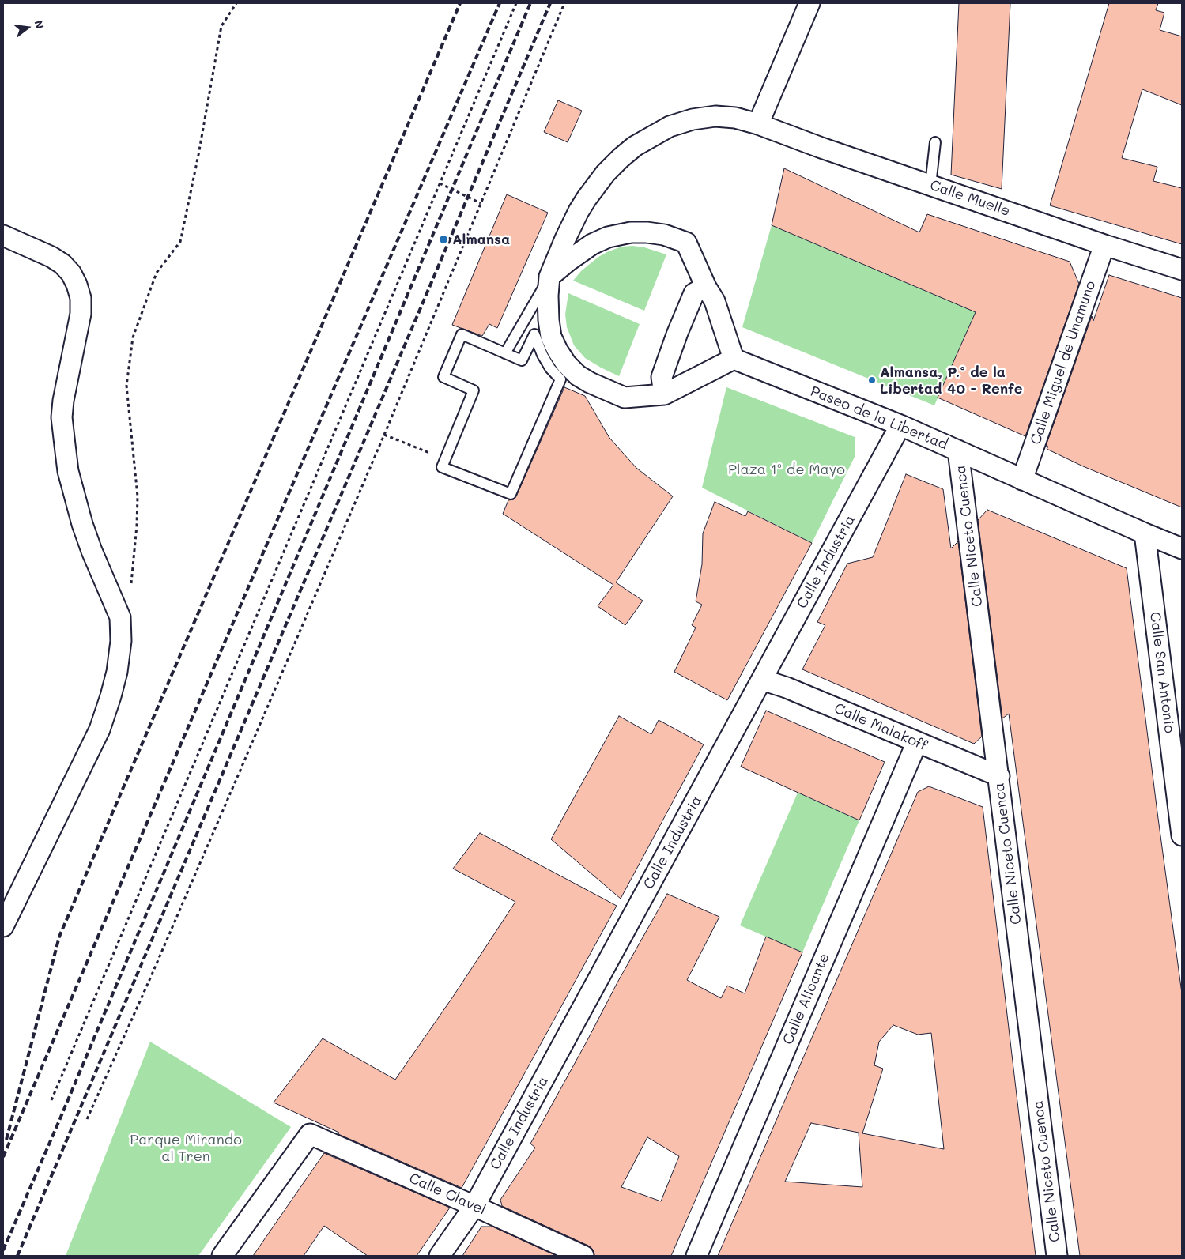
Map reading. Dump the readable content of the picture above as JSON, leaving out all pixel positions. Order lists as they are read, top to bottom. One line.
{"streets":{"street":["Calle Muelle","Calle Miguel de Unamuno","Paseo de la Libertad","Calle Niceto Cuenca","Calle Industria","Calle San Antonio","Calle Malakoff","Calle Alicante","Calle Clavel"]},"crossings":[["Calle Muelle","Calle Miguel de Unamuno"],["Calle Miguel de Unamuno","Paseo de la Libertad"],["Paseo de la Libertad","Calle Niceto Cuenca"],["Paseo de la Libertad","Calle Industria"],["Paseo de la Libertad","Calle San Antonio"],["Calle Niceto Cuenca","Calle Malakoff"],["Calle Industria","Calle Malakoff"],["Calle Industria","Calle Clavel"],["Calle Malakoff","Calle Alicante"]],"parks":["Plaza 1º de Mayo","Parque Mirando al Tren"],"places":["Almansa","Almansa, P.º de la Libertad 40 - Renfe"],"north":"right"}
